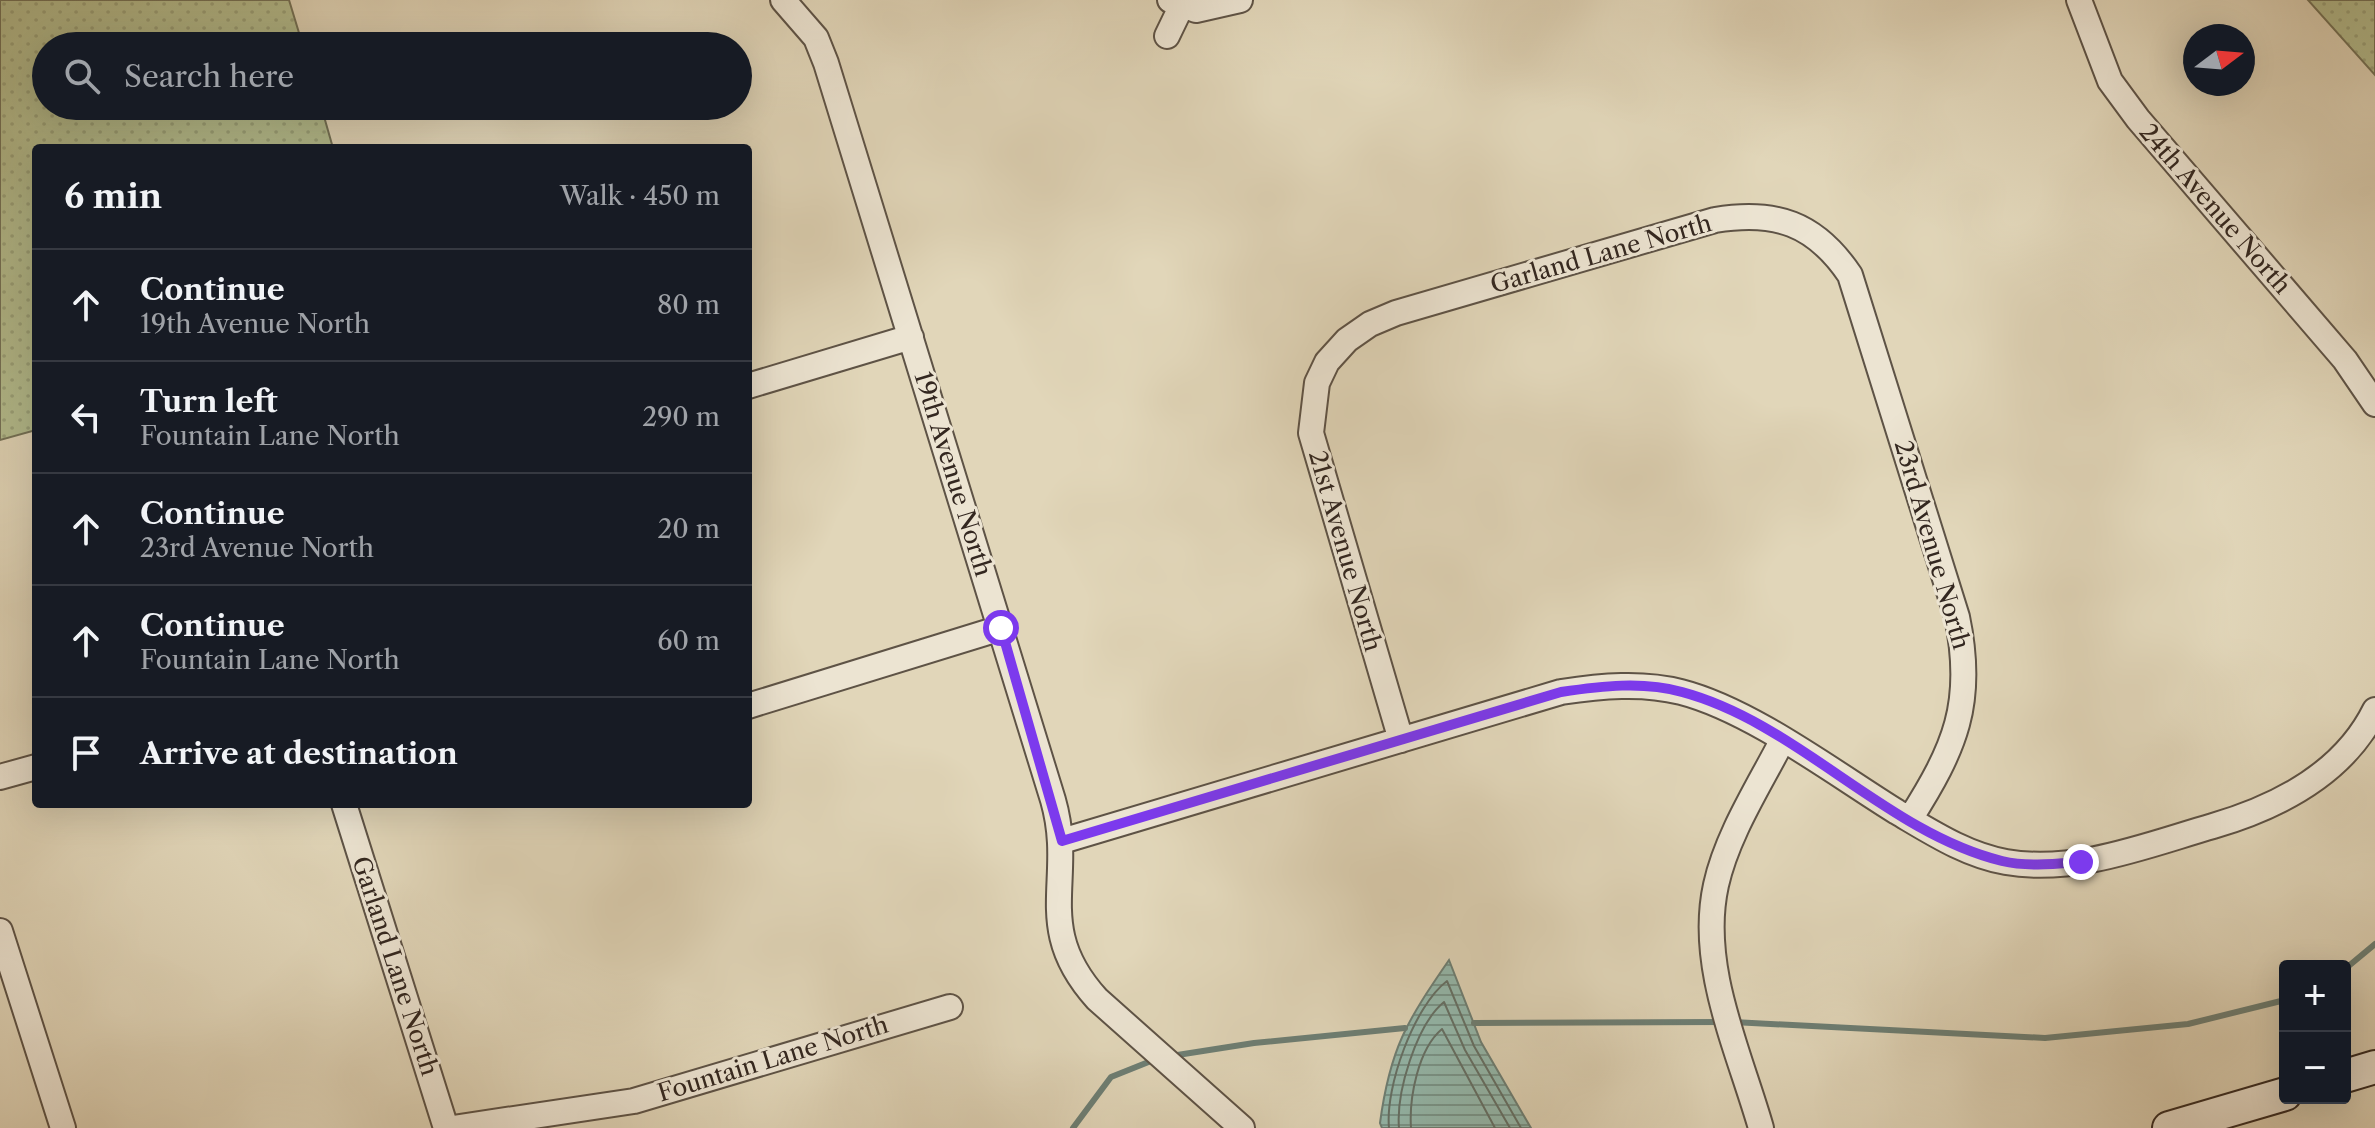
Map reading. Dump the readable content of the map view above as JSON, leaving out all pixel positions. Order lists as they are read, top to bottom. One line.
{"streets":{"street":["24th Avenue North","Garland Lane North","19th Avenue North","23rd Avenue North","21st Avenue North","Fountain Lane North"]},"crossings":[["Garland Lane North","23rd Avenue North"],["Garland Lane North","21st Avenue North"]],"north":"right","page":{"search":"Search here","heading":["6 min","Walk · 450 m"],"list":[["Continue","19th Avenue North","80 m"],["Turn left","Fountain Lane North","290 m"],["Continue","23rd Avenue North","20 m"],["Continue","Fountain Lane North","60 m"],"Arrive at destination"],"map_buttons":["+","−"]}}
